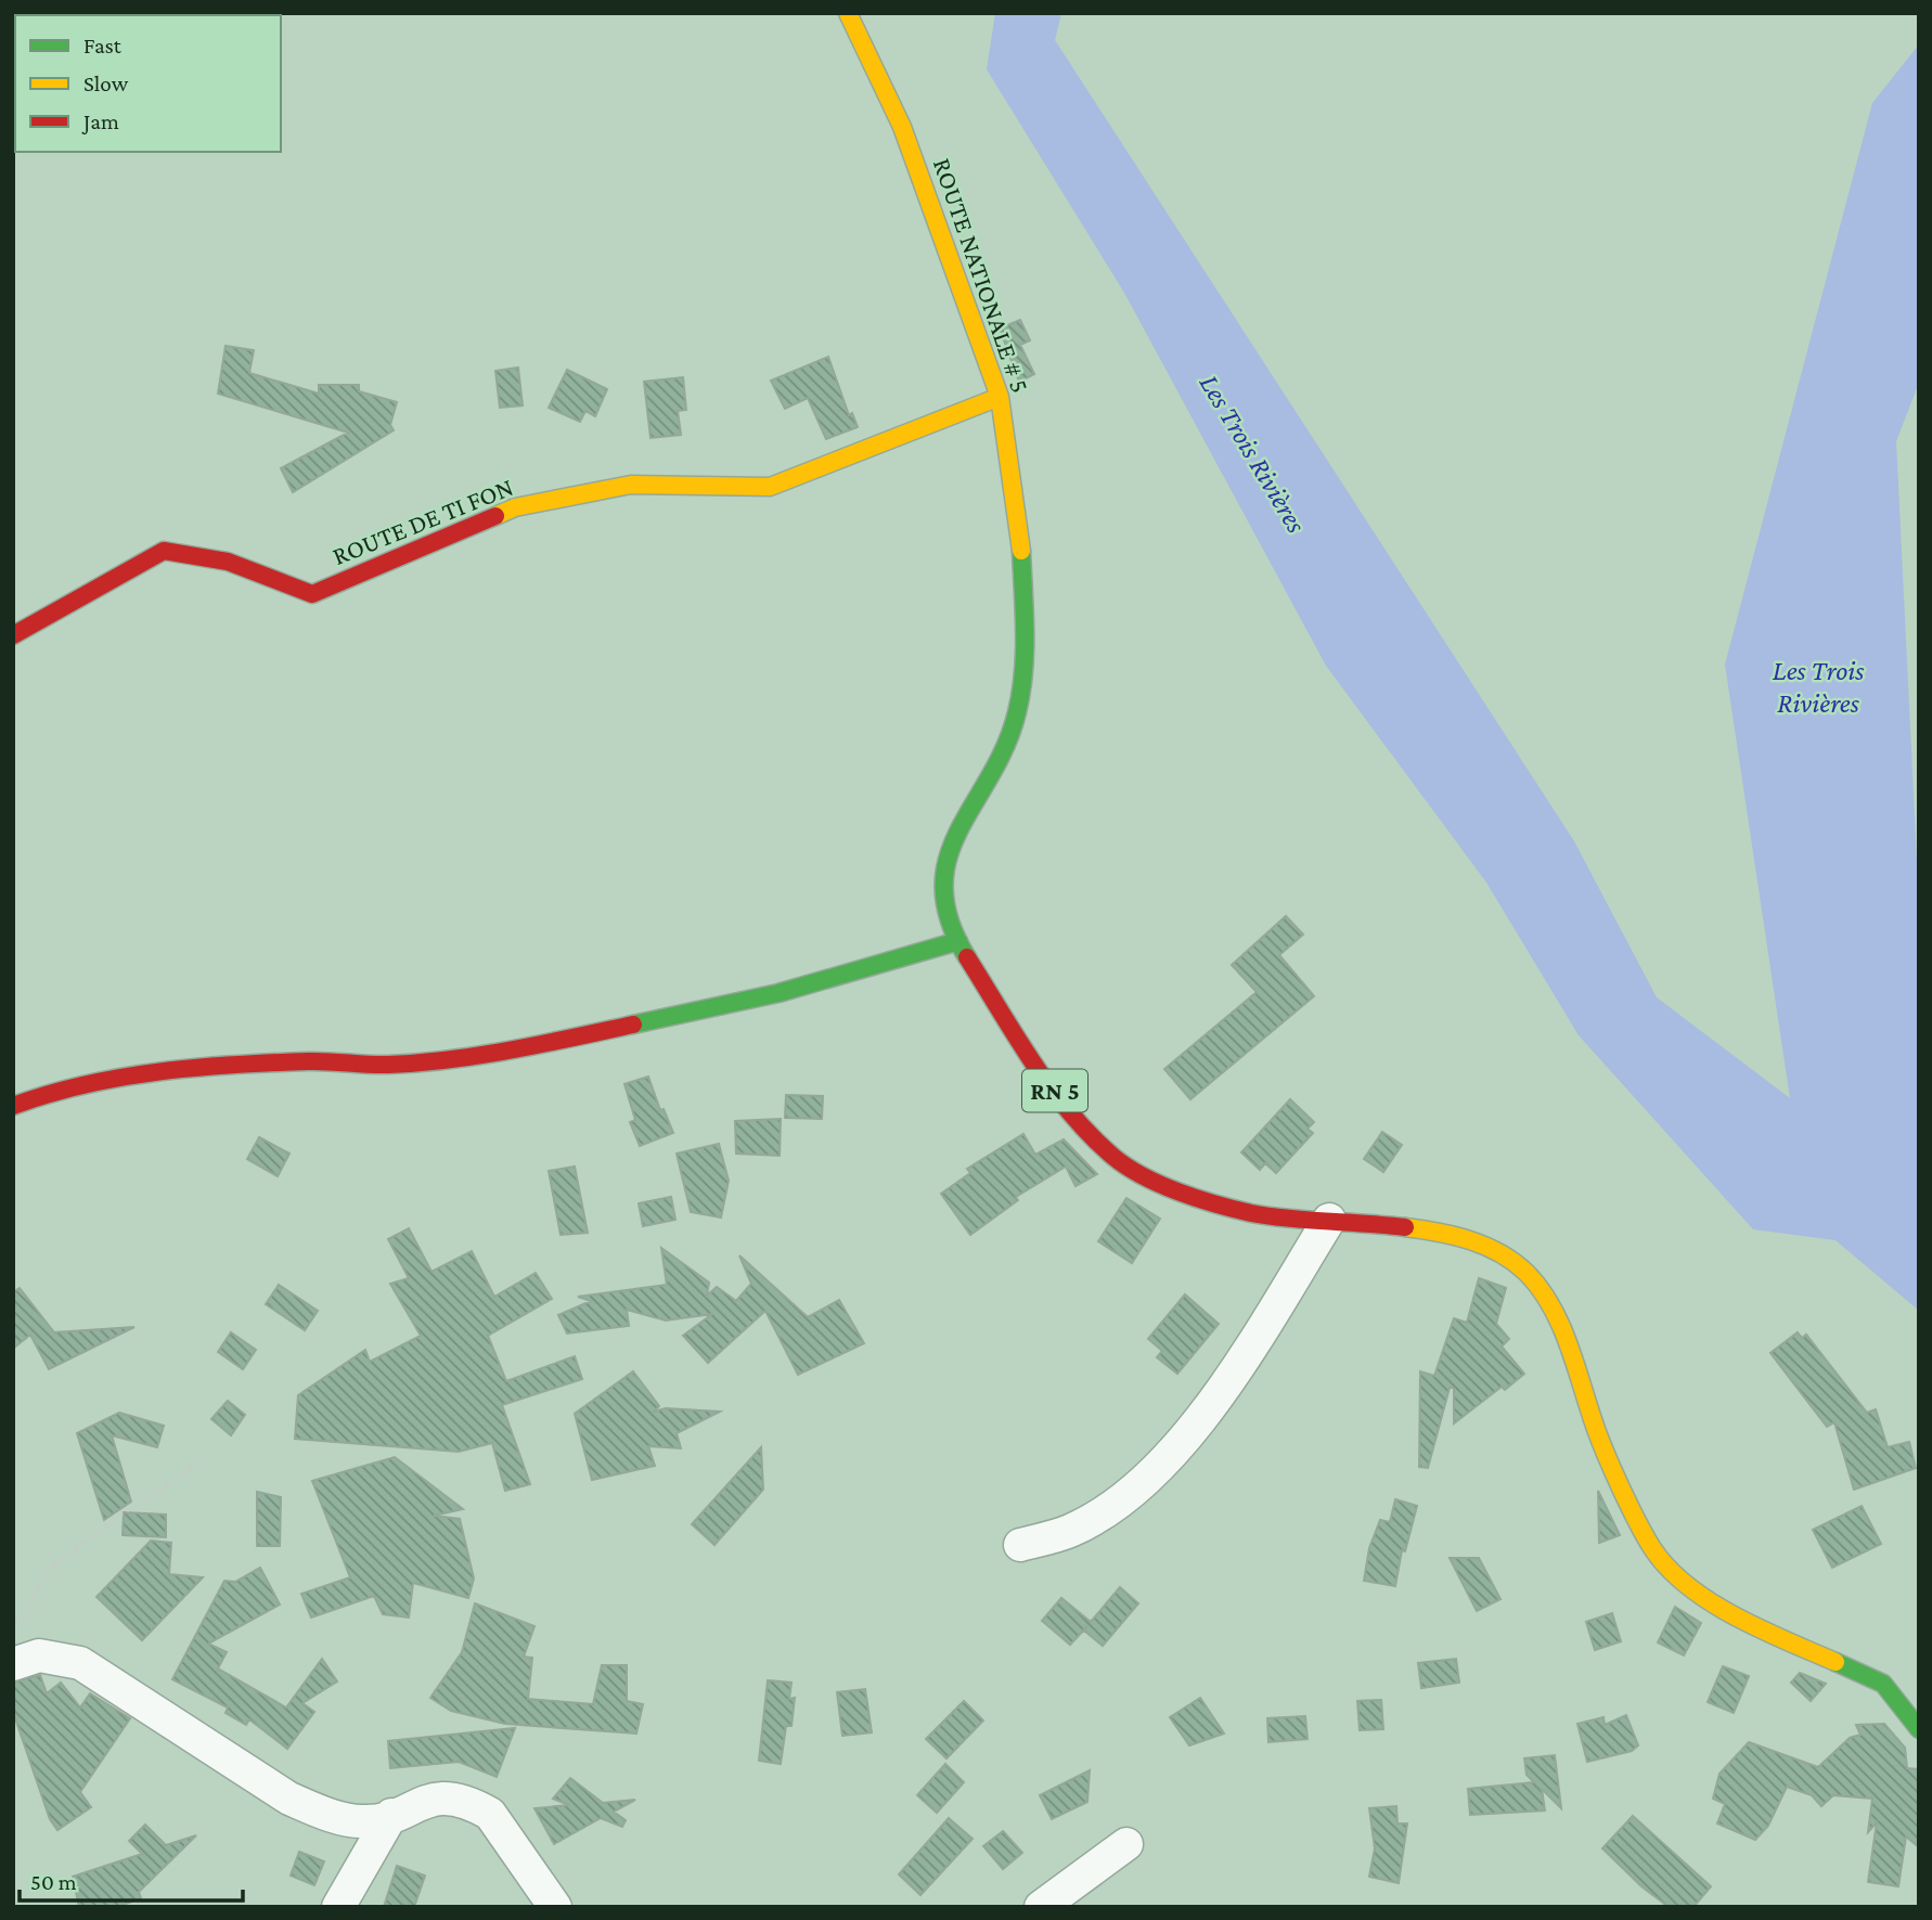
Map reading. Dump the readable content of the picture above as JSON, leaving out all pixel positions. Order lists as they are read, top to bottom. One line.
{"streets":{"main road":["ROUTE NATIONALE # 5","ROUTE DE TI FON","RN 5"]},"crossings":[["ROUTE NATIONALE # 5","ROUTE DE TI FON"]],"water":["Les Trois Rivières"],"legend":["Fast","Slow","Jam"],"scale_bar":"50 m"}
